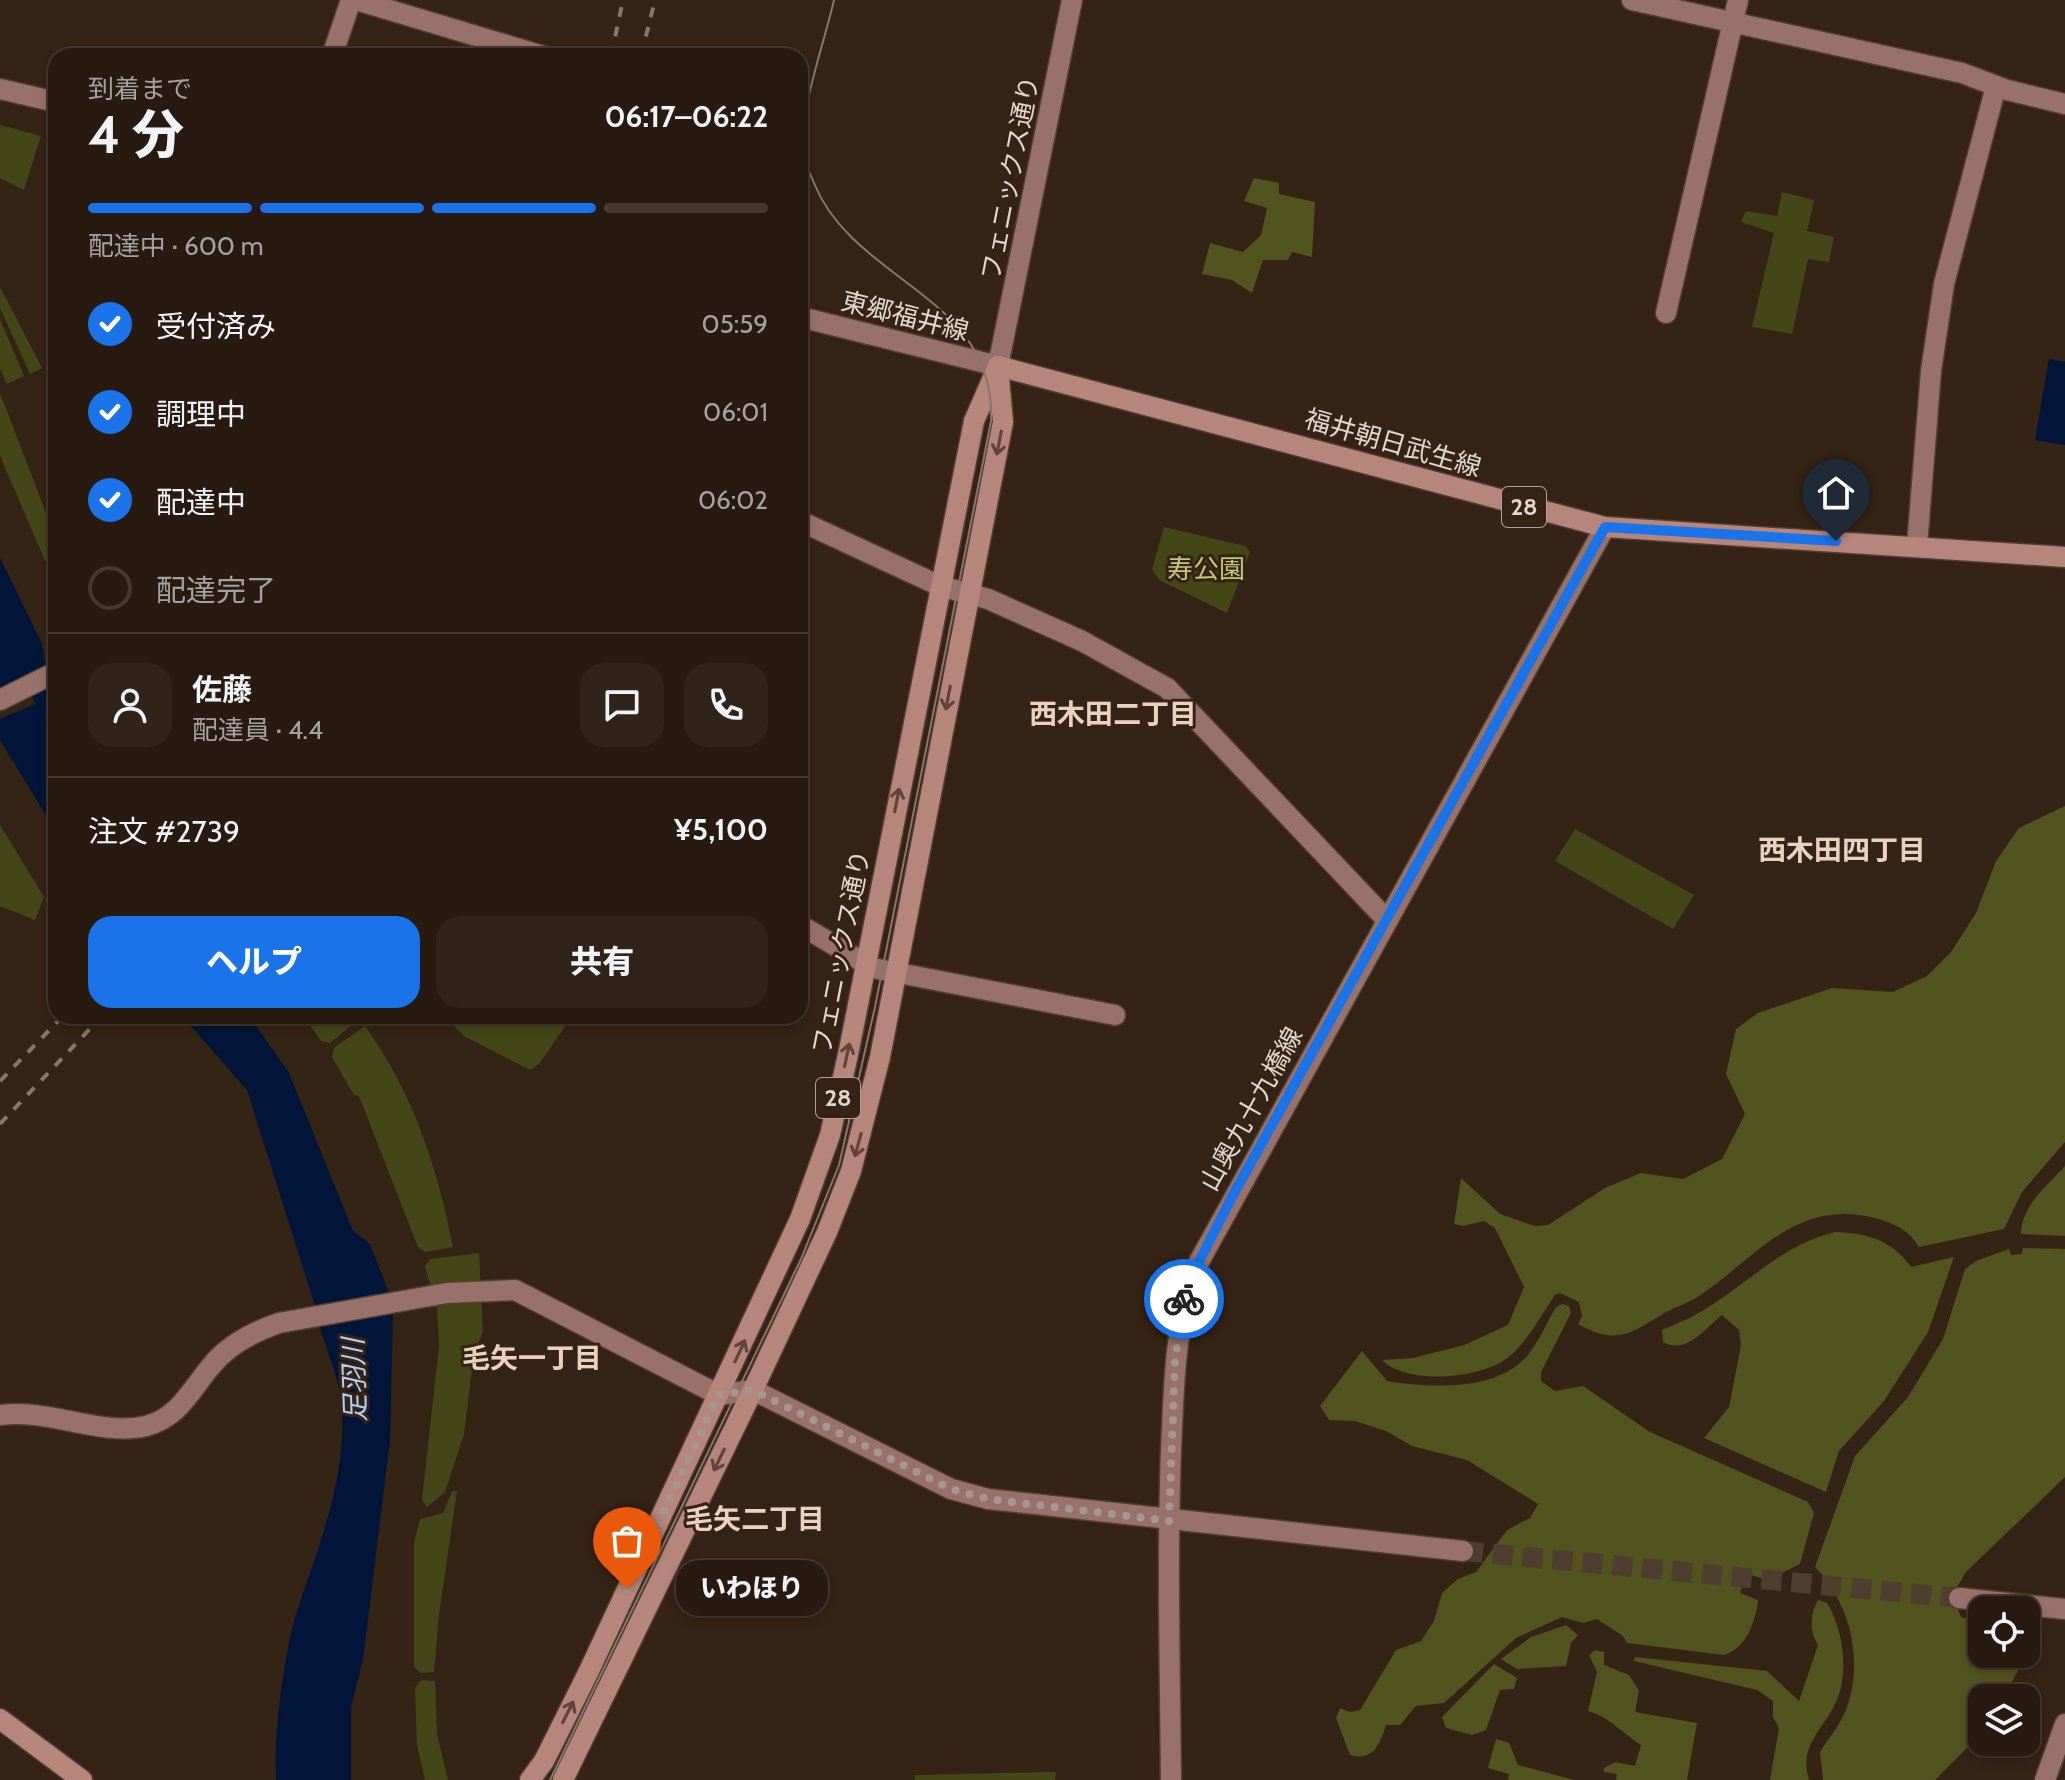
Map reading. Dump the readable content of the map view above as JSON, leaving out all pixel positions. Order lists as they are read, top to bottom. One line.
{"streets":{"main road":["フェニックス通り","福井朝日武生線","28"],"street":["東郷福井線","山奥九十九橋線"]},"crossings":[["フェニックス通り","東郷福井線"],["フェニックス通り","福井朝日武生線"],["東郷福井線","福井朝日武生線"],["福井朝日武生線","山奥九十九橋線"]],"districts":["西木田二丁目","西木田四丁目","毛矢一丁目","毛矢二丁目"],"water":["足羽川"],"parks":["寿公園"],"places":["いわほり"],"page":{"heading":["4 分","到着まで","06:17–06:22"],"panel":["佐藤","配達員 · 4.4","注文 #2739","¥5,100"],"bar":"配達中 · 600 m","list":[["受付済み","05:59"],["調理中","06:01"],["配達中","06:02"],"配達完了"],"buttons":["ヘルプ","共有"],"bubble":"いわほり"}}
